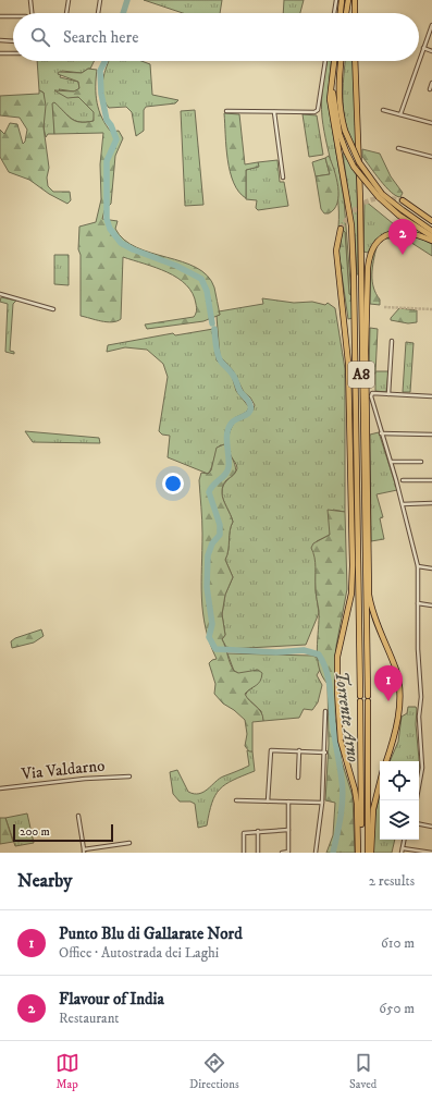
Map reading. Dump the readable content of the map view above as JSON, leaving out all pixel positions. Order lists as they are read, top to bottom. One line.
{"streets":{"highway":["A8"],"street":["Via Valdarno"]},"water":["Torrente Arno"],"scale_bar":"200 m","page":{"search":"Search here","pins":["2","1"],"scale":"200 m","heading":["Nearby","2 results"],"list":[{"mark":"1","name":"Punto Blu di Gallarate Nord","note":"Office · Autostrada dei Laghi","value":"610 m"},{"mark":"2","name":"Flavour of India","note":"Restaurant","value":"650 m"}],"nav":["Map","Directions","Saved"]}}
